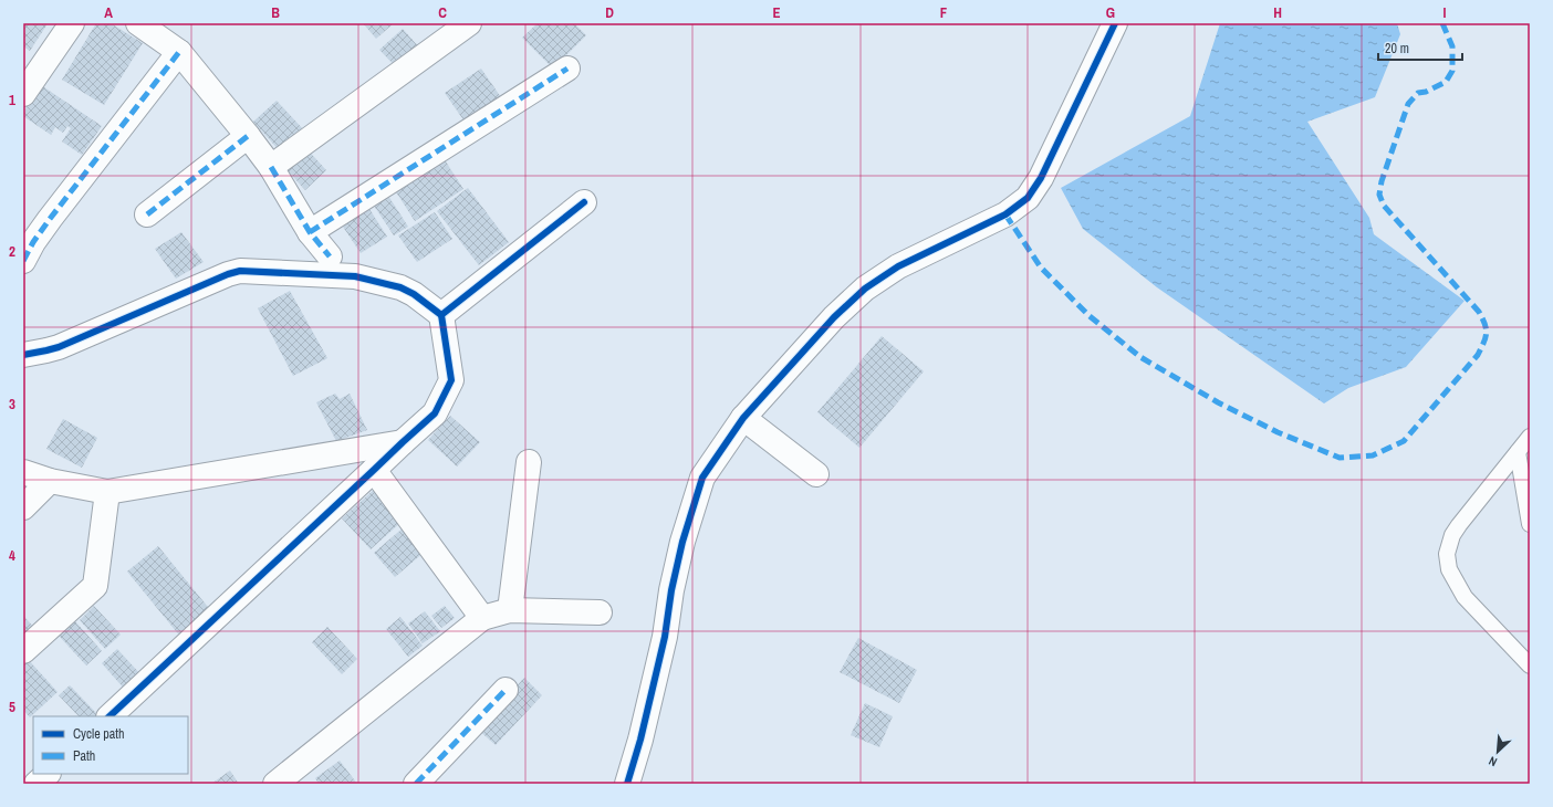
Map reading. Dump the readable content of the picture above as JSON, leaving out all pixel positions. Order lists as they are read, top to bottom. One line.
{"legend":["Cycle path","Path"],"scale_bar":"20 m","north":"bottom left","grid":{"columns":["A","B","C","D","E","F","G","H","I"],"rows":["1","2","3","4","5"]}}
